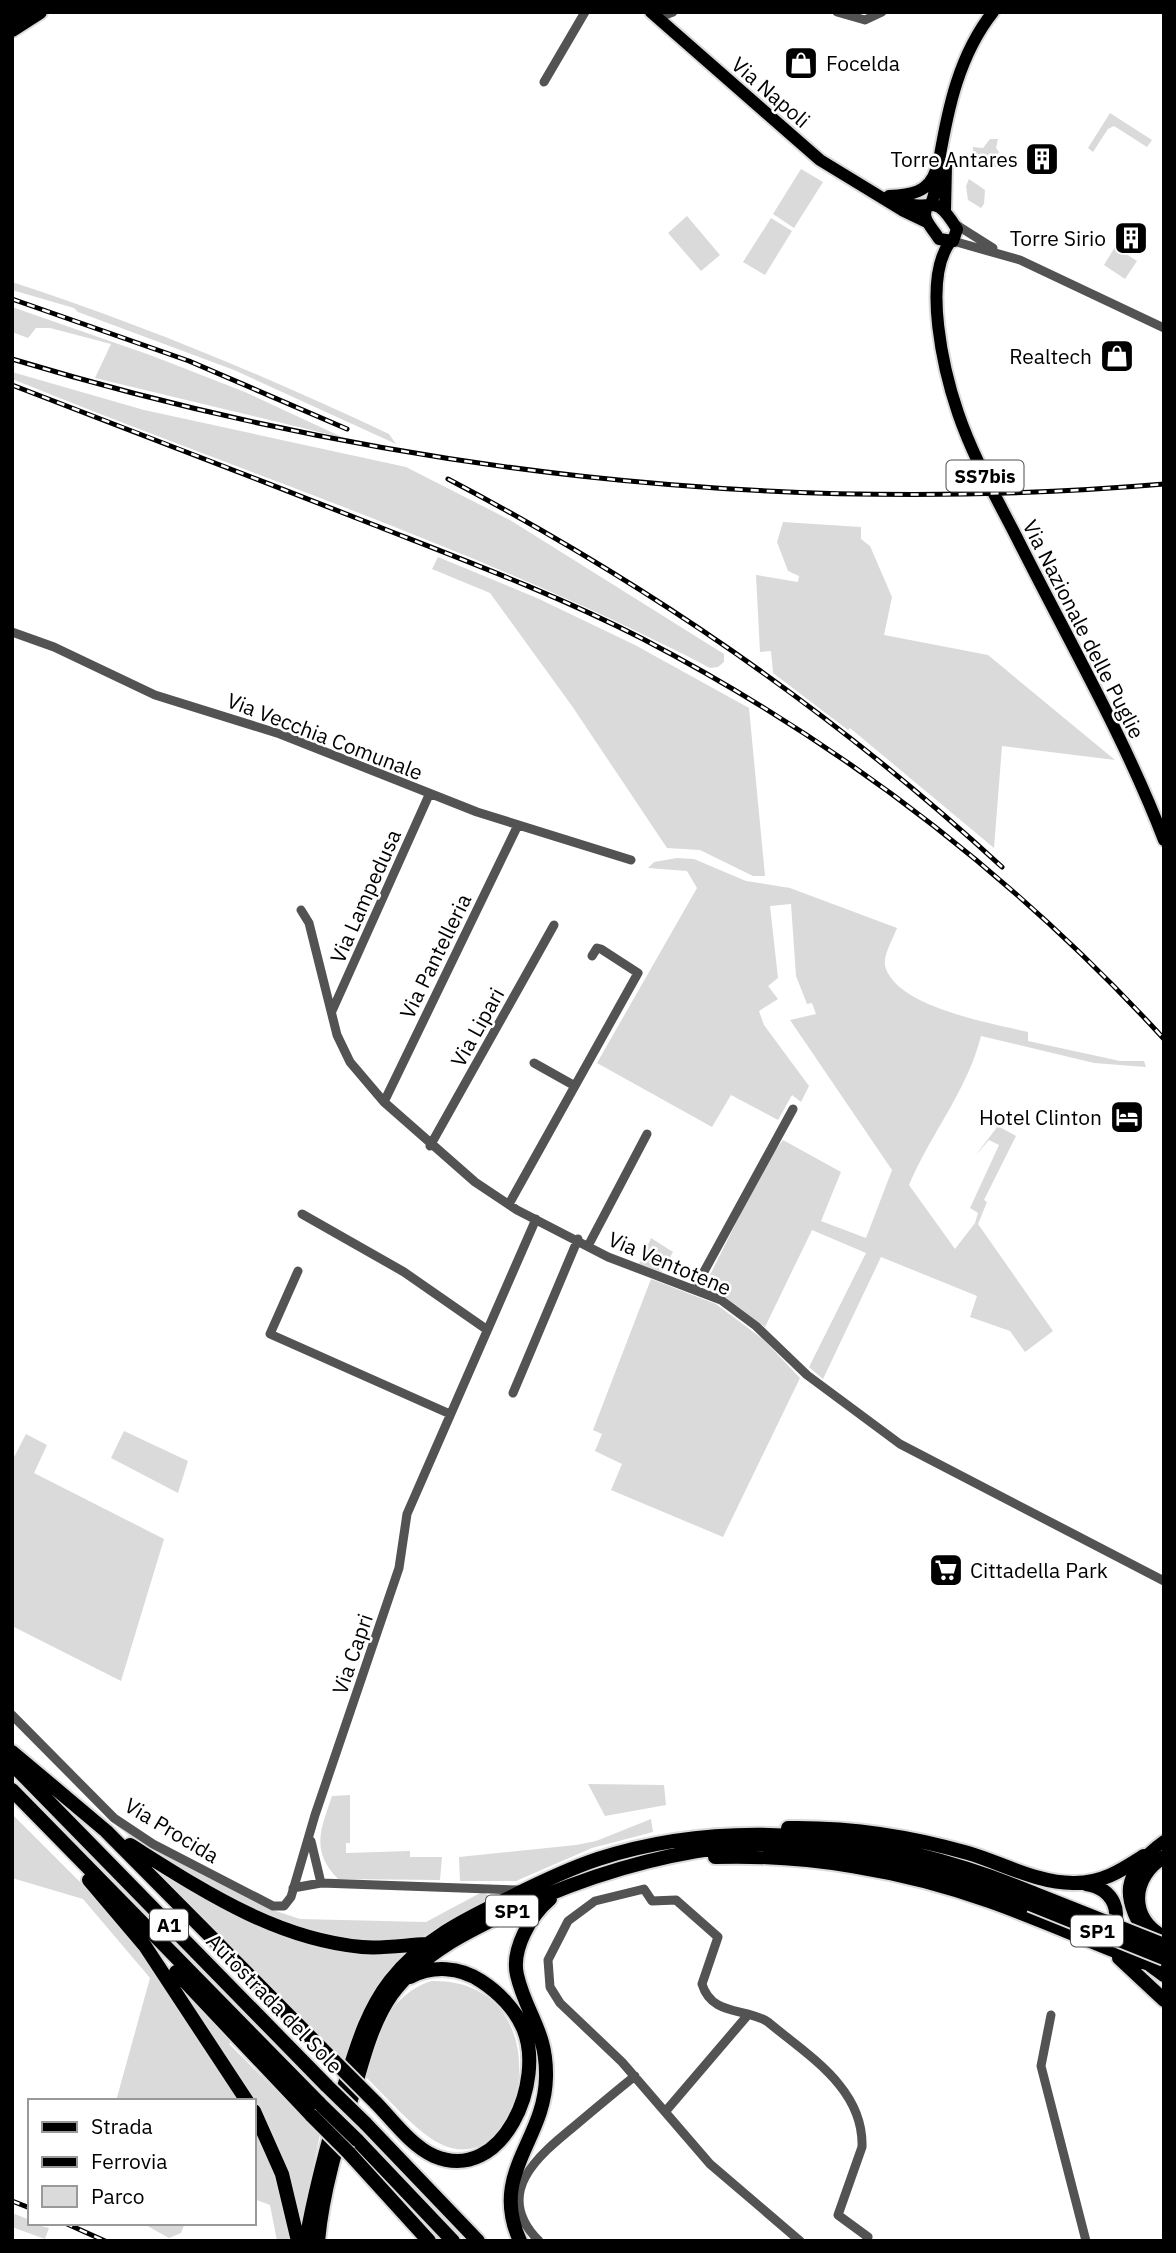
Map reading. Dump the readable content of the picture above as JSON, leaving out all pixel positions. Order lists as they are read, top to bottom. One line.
{"streets":{"highway":["SP1","A1","Autostrada del Sole"],"main road":["Via Napoli","SS7bis","Via Nazionale delle Puglie"],"street":["Via Vecchia Comunale","Via Lampedusa","Via Pantelleria","Via Lipari","Via Ventotene","Via Capri","Via Procida"]},"crossings":[["Via Vecchia Comunale","Via Lampedusa"],["Via Vecchia Comunale","Via Pantelleria"],["Via Lampedusa","Via Ventotene"],["Via Pantelleria","Via Ventotene"],["Via Lipari","Via Ventotene"],["Via Ventotene","Via Capri"],["Via Capri","Via Procida"]],"places":{"shop":["Focelda","Realtech"],"building":["Torre Antares","Torre Sirio"],"hotel":["Hotel Clinton"],"supermarket":["Cittadella Park"]},"legend":["Strada","Ferrovia","Parco"]}
